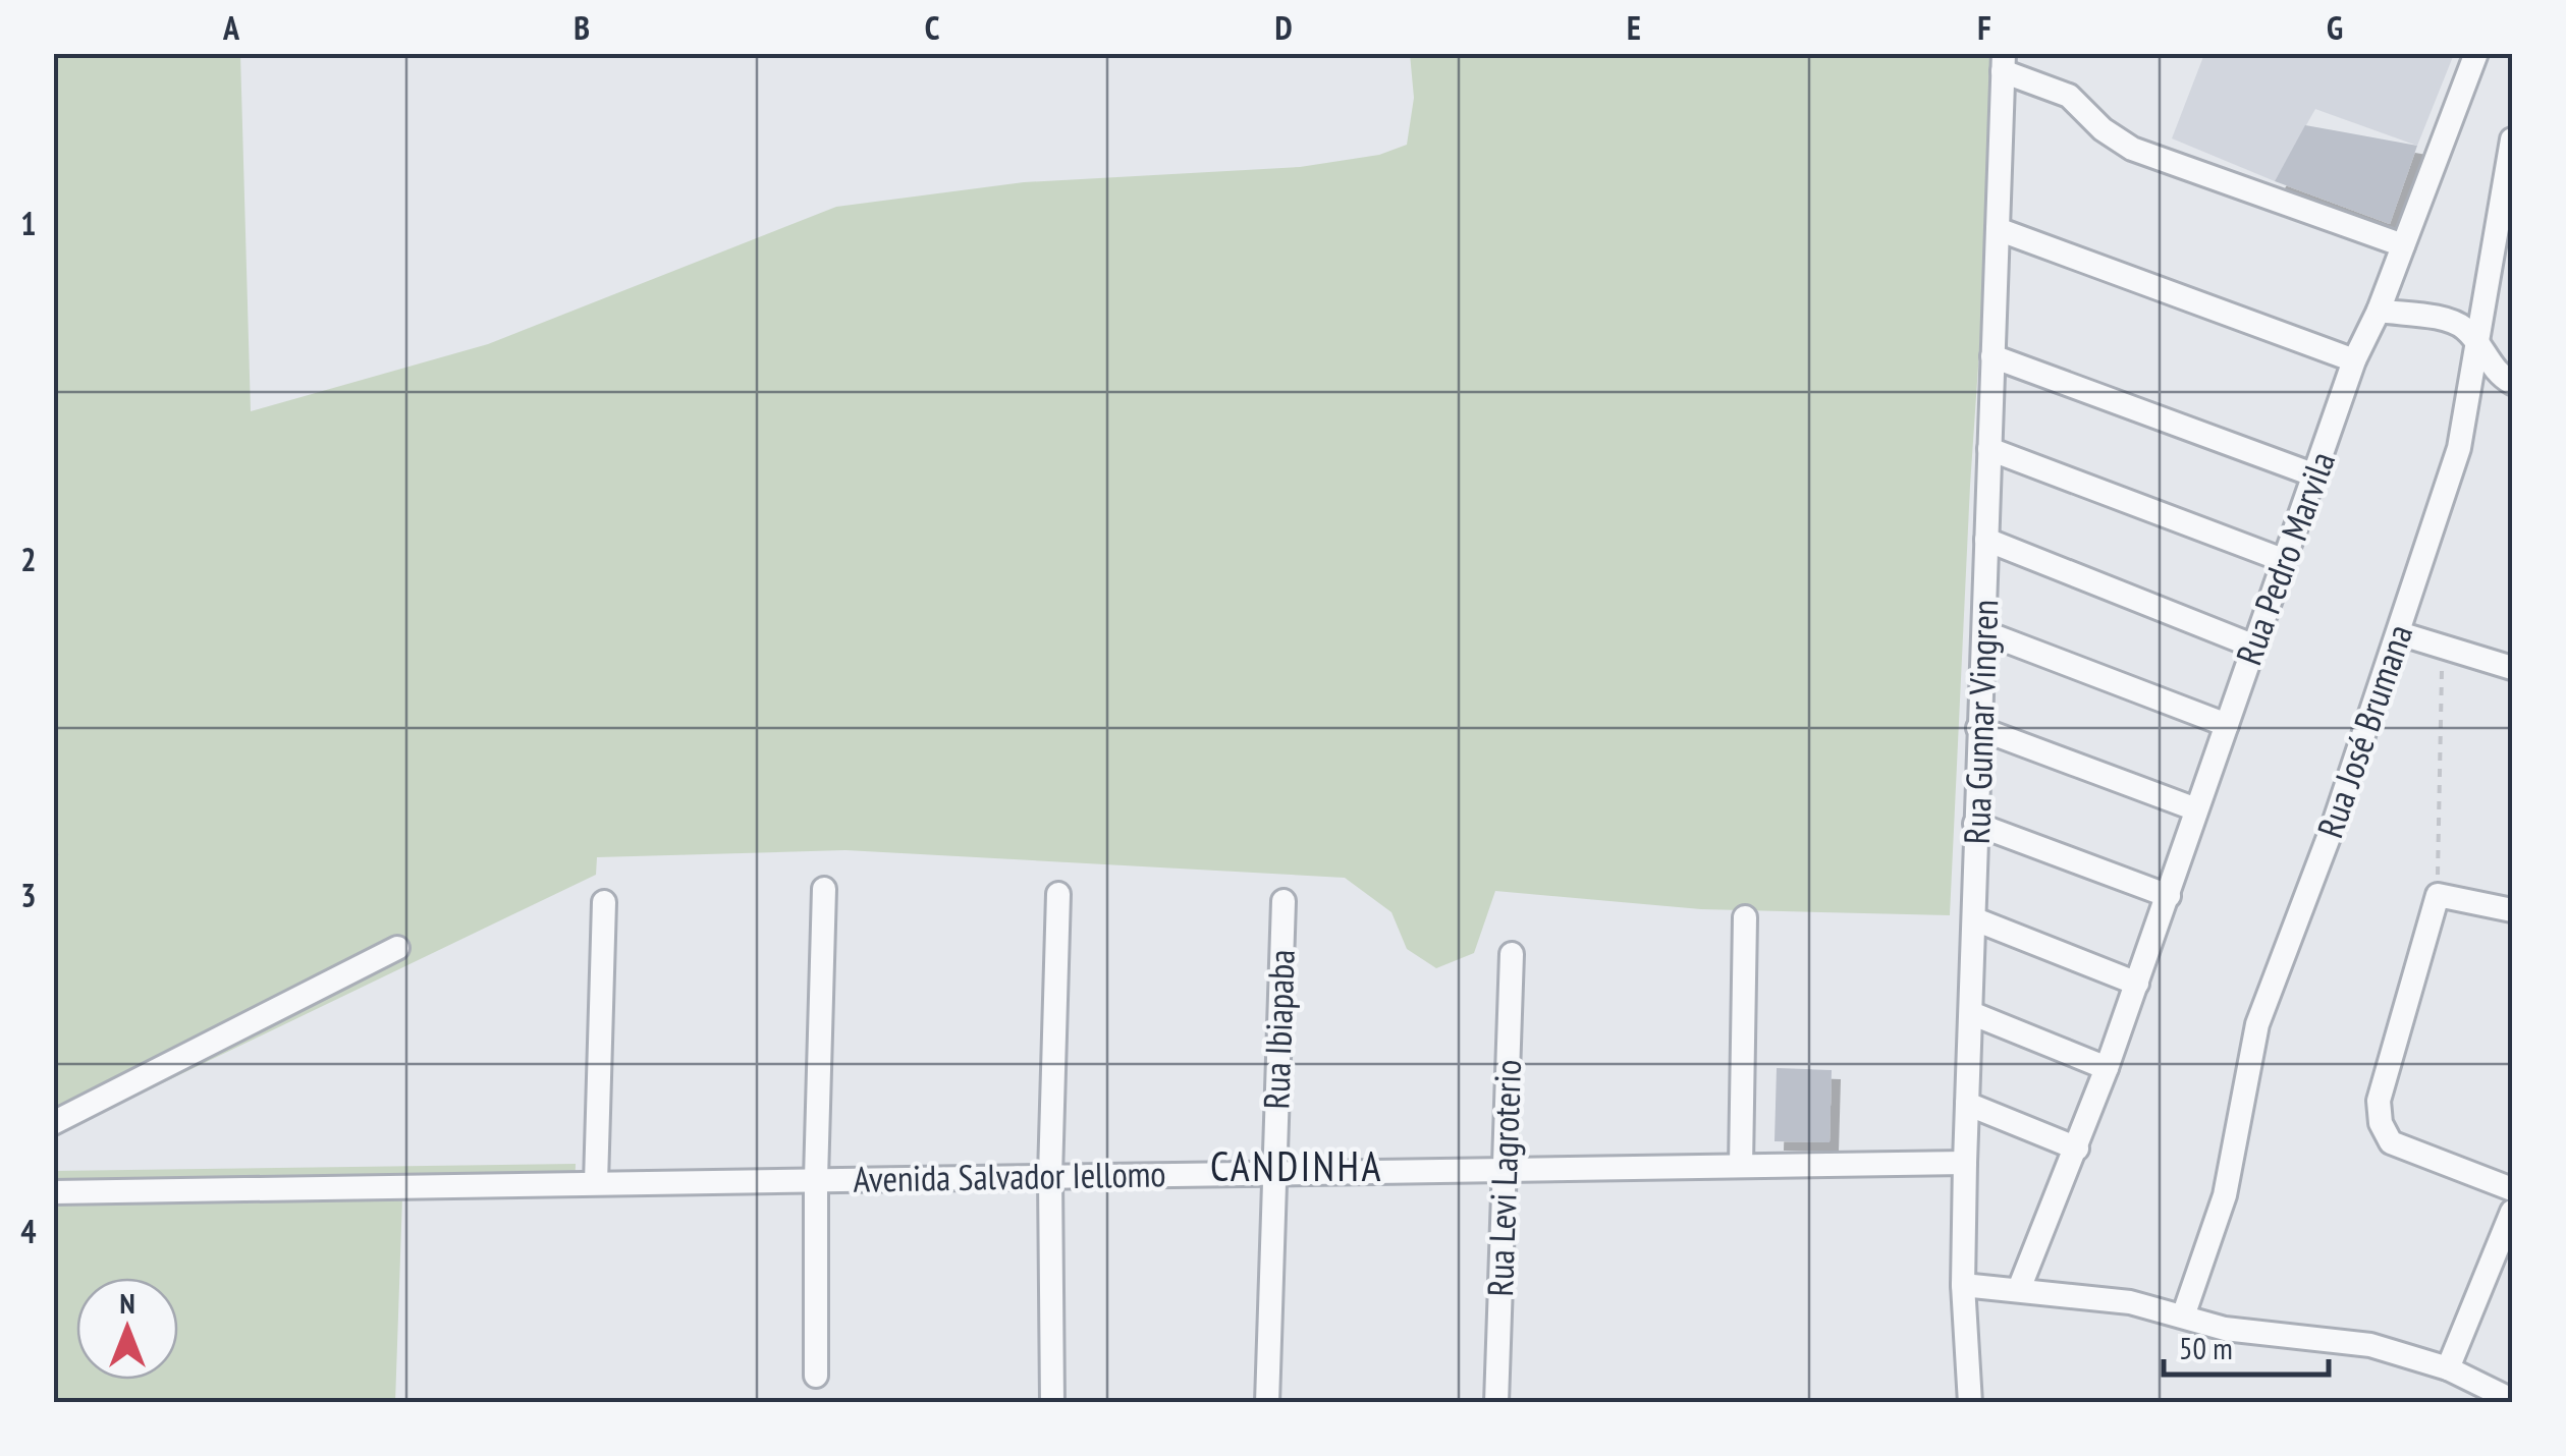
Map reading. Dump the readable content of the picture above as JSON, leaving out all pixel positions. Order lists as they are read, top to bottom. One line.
{"streets":{"street":["Rua Pedro Marvila","Rua Gunnar Vingren","Rua José Brumana","Rua Ibiapaba","Avenida Salvador Iellomo","Rua Levi Lagroterio"]},"crossings":[["Rua Gunnar Vingren","Avenida Salvador Iellomo"],["Rua Ibiapaba","Avenida Salvador Iellomo"],["Avenida Salvador Iellomo","Rua Levi Lagroterio"]],"districts":["CANDINHA"],"scale_bar":"50 m","north":"top","grid":{"columns":["A","B","C","D","E","F","G"],"rows":["1","2","3","4"]}}
